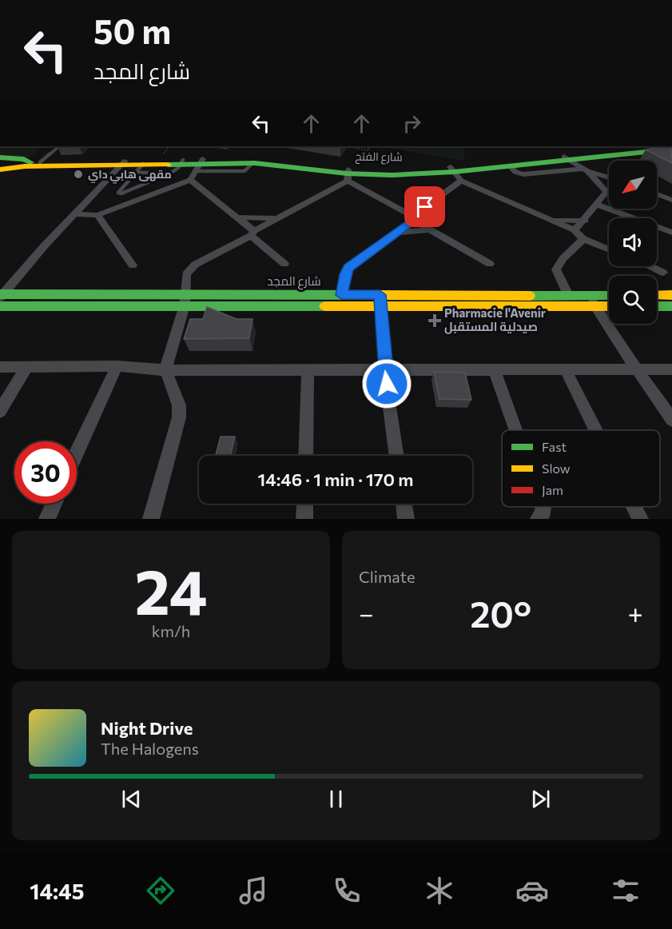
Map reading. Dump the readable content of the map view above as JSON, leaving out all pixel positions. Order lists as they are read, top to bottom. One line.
{"streets":{"street":["شارع الفتح","شارع المجد"]},"places":{"other":["مقهى هابي داي"],"health":["Pharmacie l'Avenir صيدلية المستقبل"]},"legend":["Fast","Slow","Jam"],"north":"bottom left","page":{"turn":["50 m","شارع المجد"],"limit":"30","trip":"14:46 · 1 min · 170 m","tile":[["24","km/h"],"Climate"],"heat":["−","20°","+"],"song":["Night Drive","The Halogens"],"tabs":"14:45"}}
